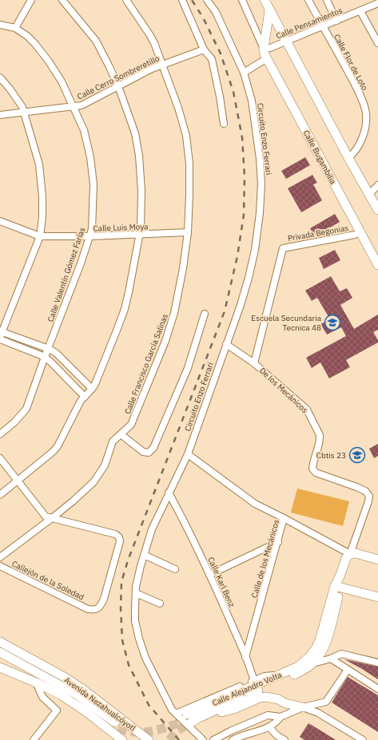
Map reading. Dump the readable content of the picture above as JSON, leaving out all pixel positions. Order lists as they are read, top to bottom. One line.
{"streets":{"main road":["Calle Bugambilia","Calle Alejandro Volta","Avenida Nezahualcóyotl"],"street":["Calle Pensamientos","Calle Flor de Loto","Calle Cerro Sombreretillo","Circuito Enzo Ferrari","Calle Luis Moya","Privada Begonias","Calle Valentín Gómez Farías","Calle Francisco García Salinas","De los Mecánicos","Calle de los Mecánicos","Callejón de la Soledad","Calle Karl Benz"]},"crossings":[["Calle Pensamientos","Calle Flor de Loto"],["Calle Pensamientos","Calle Bugambilia"],["Calle Cerro Sombreretillo","Calle Valentín Gómez Farías"],["Calle Cerro Sombreretillo","Calle Francisco García Salinas"],["Circuito Enzo Ferrari","De los Mecánicos"],["Circuito Enzo Ferrari","Calle Karl Benz"],["Calle Bugambilia","Privada Begonias"],["Calle Luis Moya","Calle Valentín Gómez Farías"],["Calle Luis Moya","Calle Francisco García Salinas"],["Privada Begonias","De los Mecánicos"],["Calle Francisco García Salinas","Callejón de la Soledad"],["De los Mecánicos","Calle Alejandro Volta"],["Calle de los Mecánicos","Calle Karl Benz"],["Calle de los Mecánicos","Calle Alejandro Volta"]],"places":{"school or university":["Escuela Secundaria Tecnica 48","Cbtis 23"]}}
